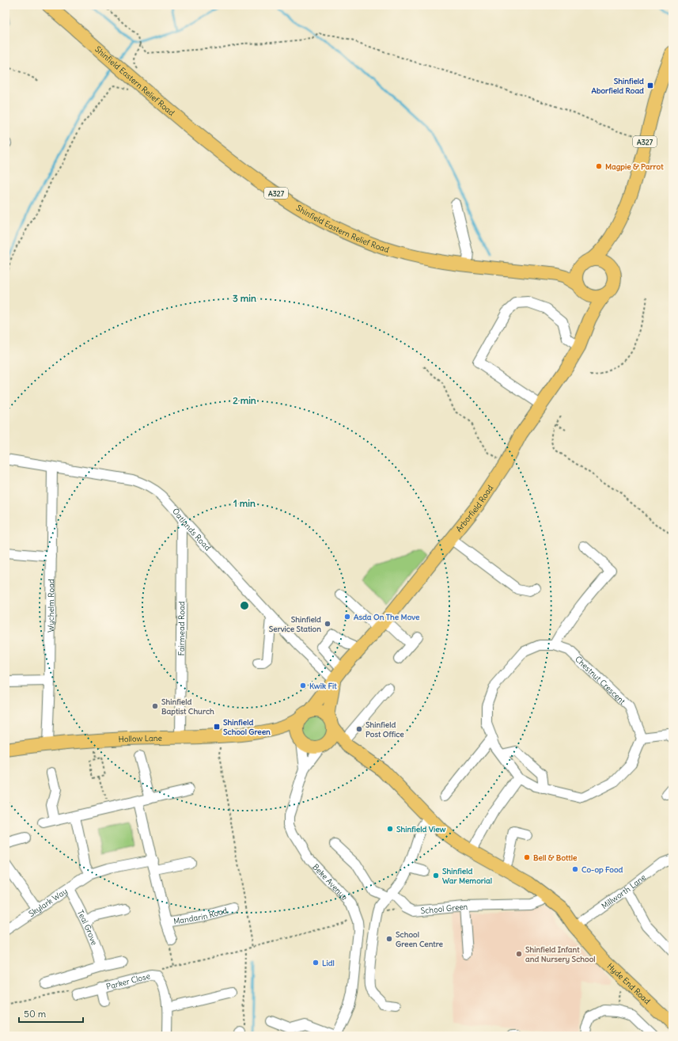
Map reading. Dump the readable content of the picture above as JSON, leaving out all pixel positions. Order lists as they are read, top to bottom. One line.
{"streets":{"main road":["Shinfield Eastern Relief Road","A327","Arborfield Road","Hollow Lane","Hyde End Road"],"street":["Oatlands Road","Wychelm Road","Fairmead Road","Chestnut Crescent","Beke Avenue","Millworth Lane","Skylark Way","School Green","Mandarin Road","Teal Grove","Parker Close"]},"crossings":[["Shinfield Eastern Relief Road","A327"],["Shinfield Eastern Relief Road","Arborfield Road"],["A327","Arborfield Road"],["Arborfield Road","Oatlands Road"],["Arborfield Road","Hollow Lane"],["Oatlands Road","Wychelm Road"],["Oatlands Road","Fairmead Road"],["Wychelm Road","Hollow Lane"],["Fairmead Road","Hollow Lane"],["Millworth Lane","Hyde End Road"],["Skylark Way","Teal Grove"]],"places":{"transit":["Shinfield Aborfield Road","Shinfield School Green"],"other":["Magpie & Parrot","Asda On The Move","Shinfield Service Station","Kwik Fit","Shinfield Baptist Church","Shinfield Post Office","Shinfield View","Bell & Bottle","Co-op Food","Shinfield War Memorial","School Green Centre","Shinfield Infant and Nursery School","Lidl"]},"scale_bar":"50 m","rings":["3 min","2 min","1 min"]}
